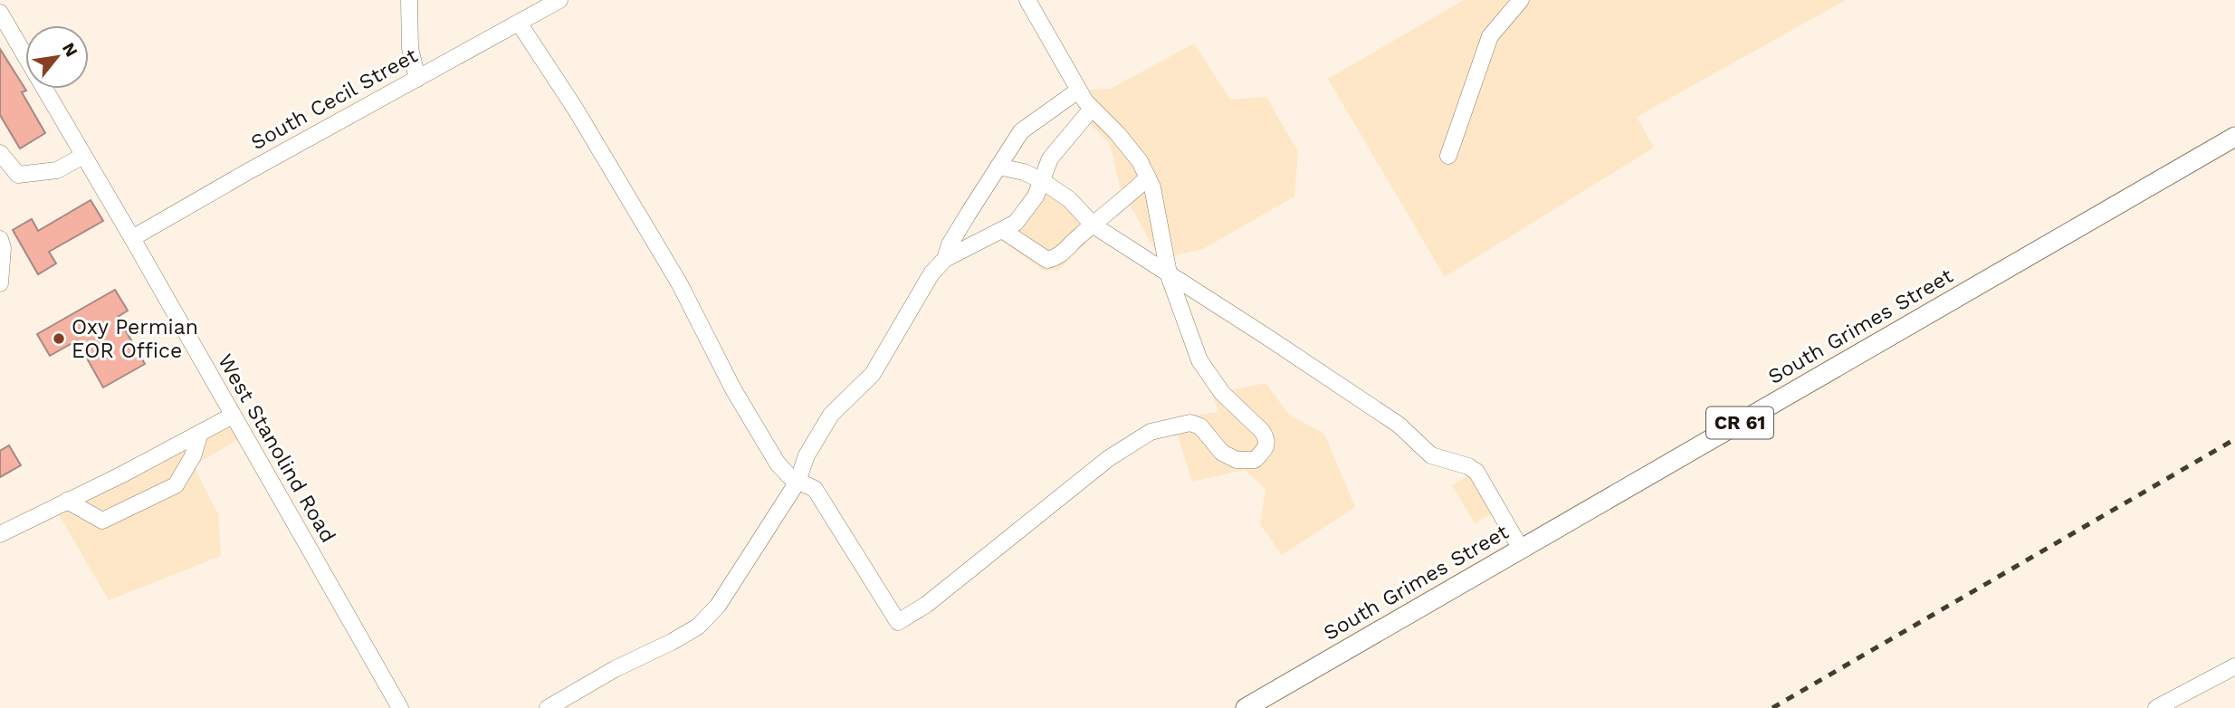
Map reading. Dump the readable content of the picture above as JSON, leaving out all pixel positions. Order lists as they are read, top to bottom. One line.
{"streets":{"main road":["South Grimes Street","CR 61"],"street":["South Cecil Street","West Stanolind Road"]},"crossings":[["South Cecil Street","West Stanolind Road"]],"places":["Oxy Permian EOR Office"],"north":"top right"}
